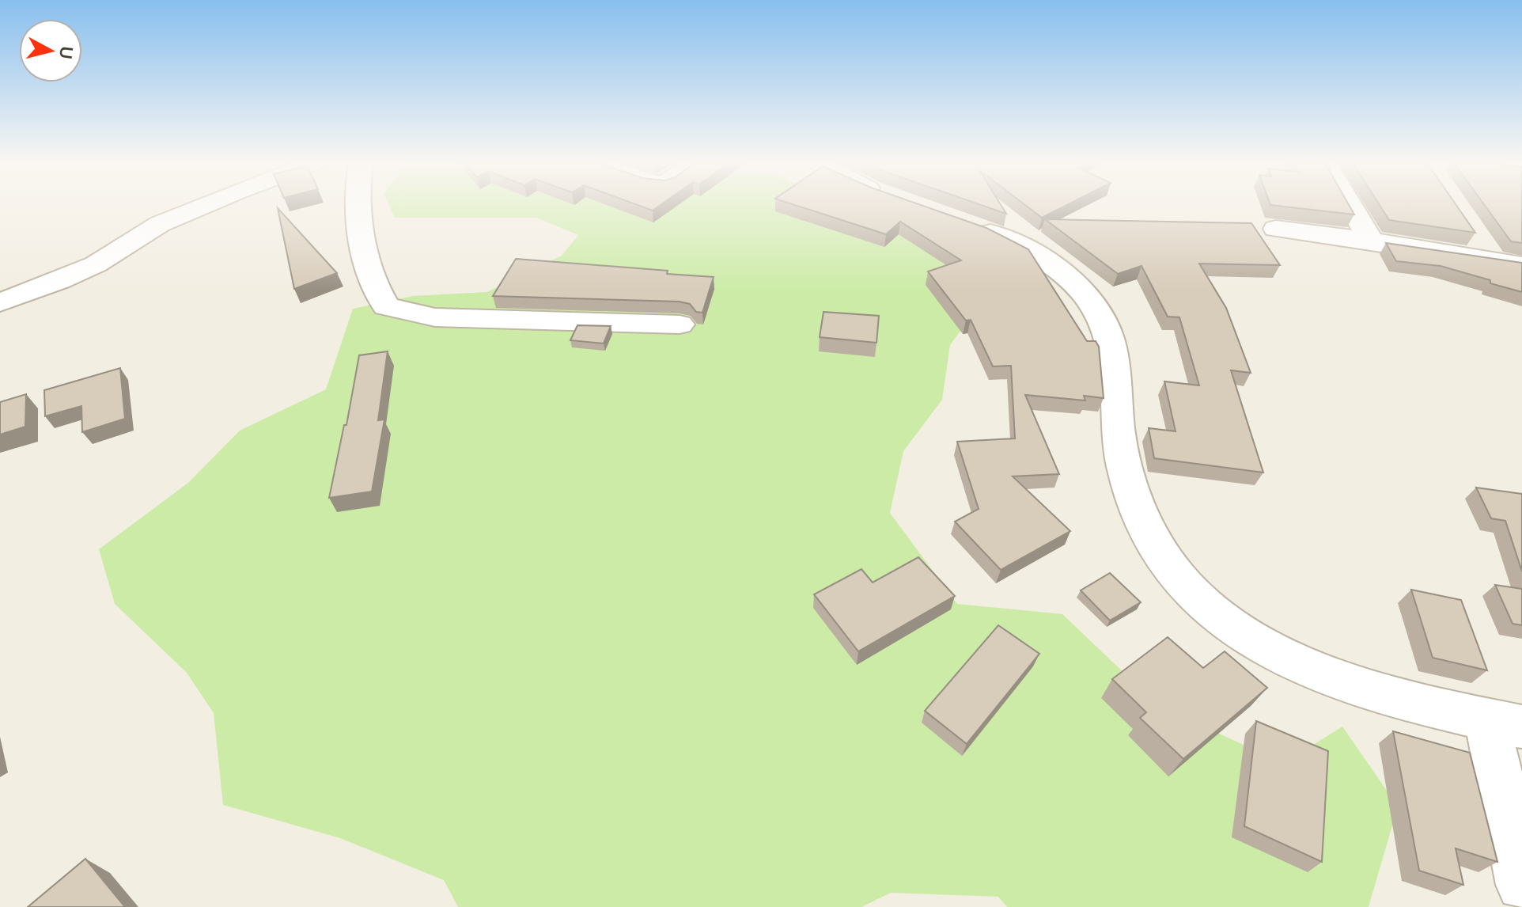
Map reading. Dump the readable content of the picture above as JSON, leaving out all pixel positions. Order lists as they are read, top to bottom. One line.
{"north":"right"}
